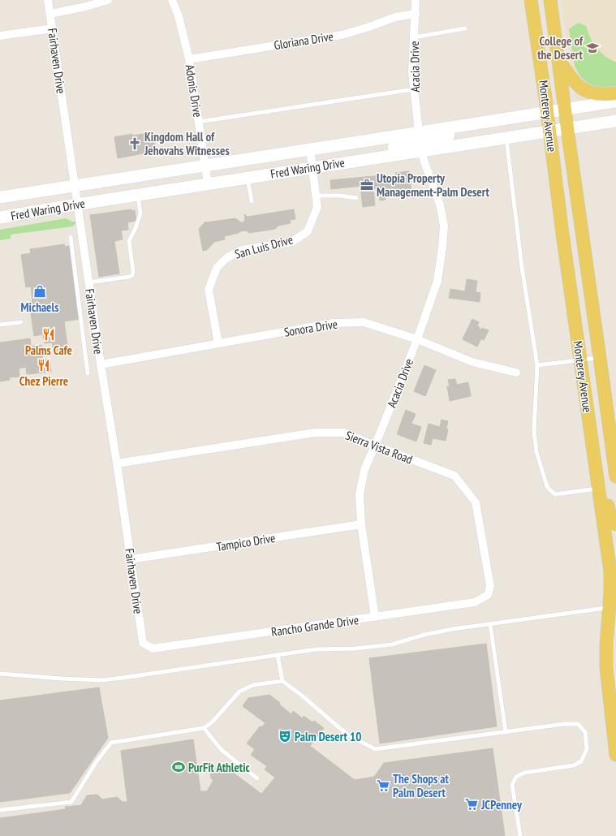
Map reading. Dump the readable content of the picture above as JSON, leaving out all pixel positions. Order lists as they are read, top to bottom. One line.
{"streets":{"main road":["Monterey Avenue","Fred Waring Drive"],"street":["Gloriana Drive","Fairhaven Drive","Acacia Drive","Adonis Drive","San Luis Drive","Sonora Drive","Sierra Vista Road","Tampico Drive","Rancho Grande Drive"]},"crossings":[["Gloriana Drive","Acacia Drive"],["Gloriana Drive","Adonis Drive"],["Fairhaven Drive","Fred Waring Drive"],["Fairhaven Drive","Sonora Drive"],["Fairhaven Drive","Sierra Vista Road"],["Fairhaven Drive","Tampico Drive"],["Fairhaven Drive","Rancho Grande Drive"],["Acacia Drive","Fred Waring Drive"],["Acacia Drive","Sonora Drive"],["Acacia Drive","Sierra Vista Road"],["Acacia Drive","Tampico Drive"],["Acacia Drive","Rancho Grande Drive"],["Adonis Drive","Fred Waring Drive"],["Monterey Avenue","Fred Waring Drive"],["Fred Waring Drive","San Luis Drive"],["San Luis Drive","Sonora Drive"],["Sierra Vista Road","Rancho Grande Drive"]],"places":{"school or university":["College of the Desert"],"church":["Kingdom Hall of Jehovahs Witnesses"],"office":["Utopia Property Management-Palm Desert"],"shop":["Michaels"],"restaurant":["Palms Cafe","Chez Pierre"],"theatre":["Palm Desert 10"],"sports":["PurFit Athletic"],"supermarket":["The Shops at Palm Desert","JCPenney"]}}
